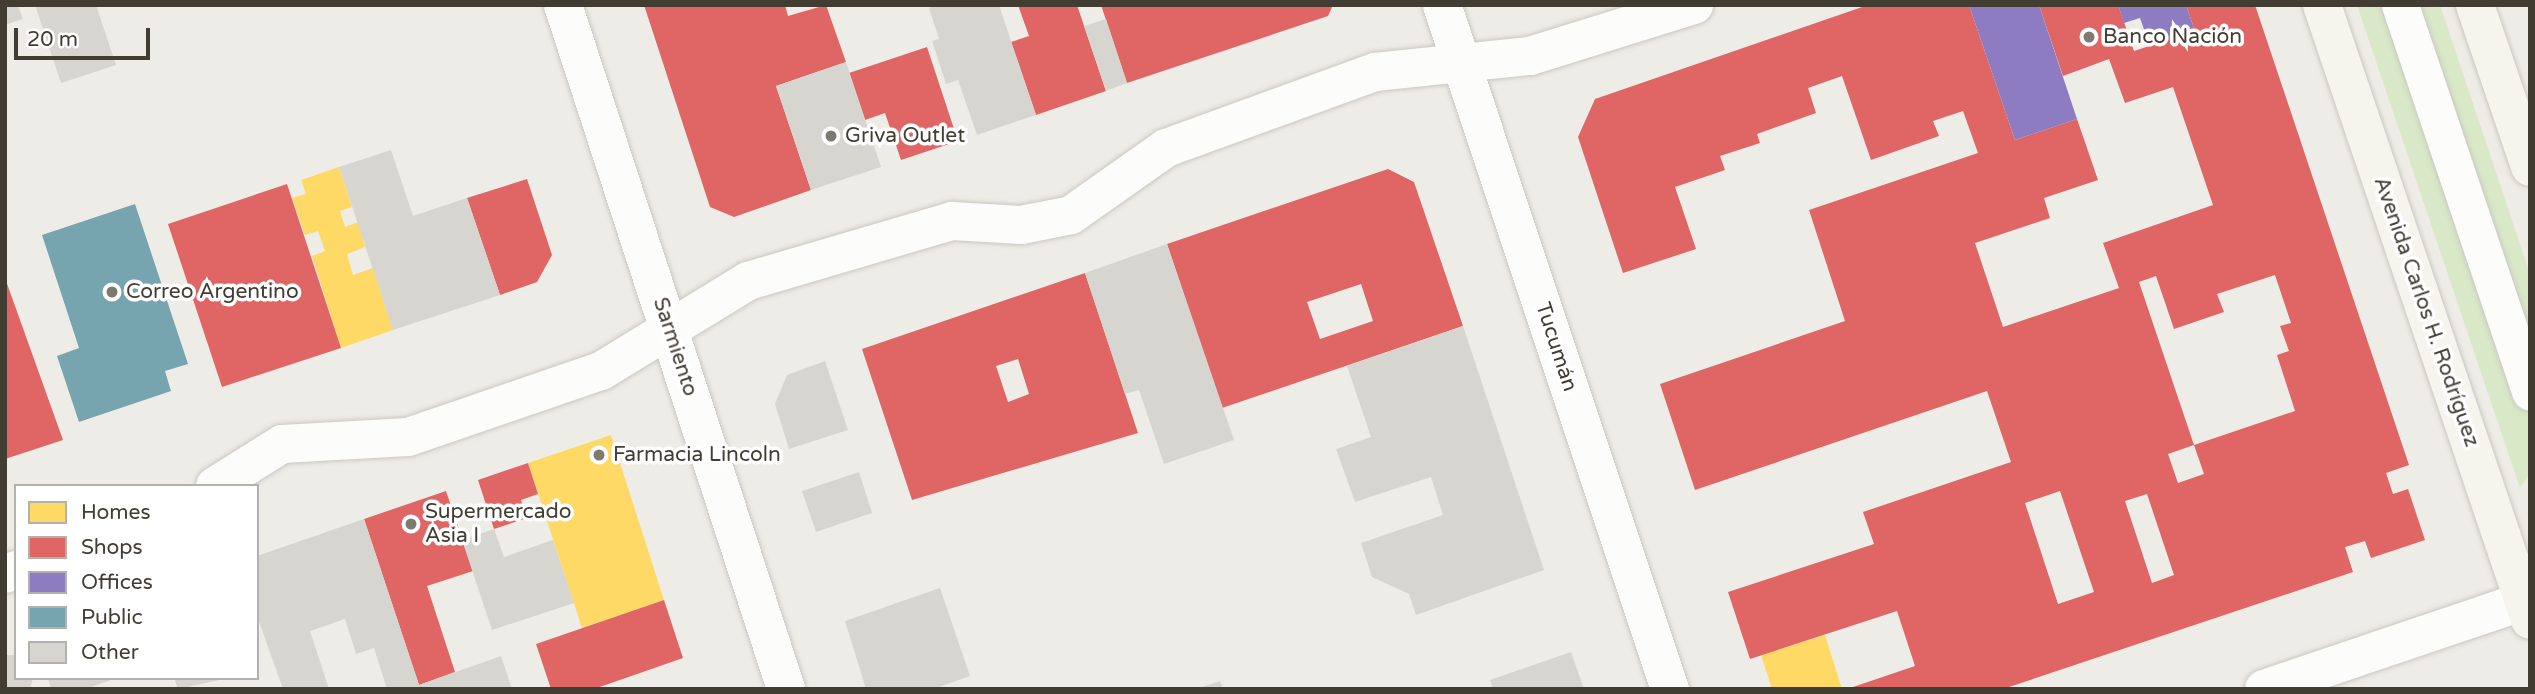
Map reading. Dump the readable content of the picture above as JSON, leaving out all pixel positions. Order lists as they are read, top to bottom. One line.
{"streets":{"main road":["Avenida Carlos H. Rodríguez"],"street":["Sarmiento","Tucumán"]},"places":["Banco Nación","Griva Outlet","Correo Argentino","Farmacia Lincoln","Supermercado Asia I"],"legend":["Homes","Shops","Offices","Public","Other"],"scale_bar":"20 m"}
